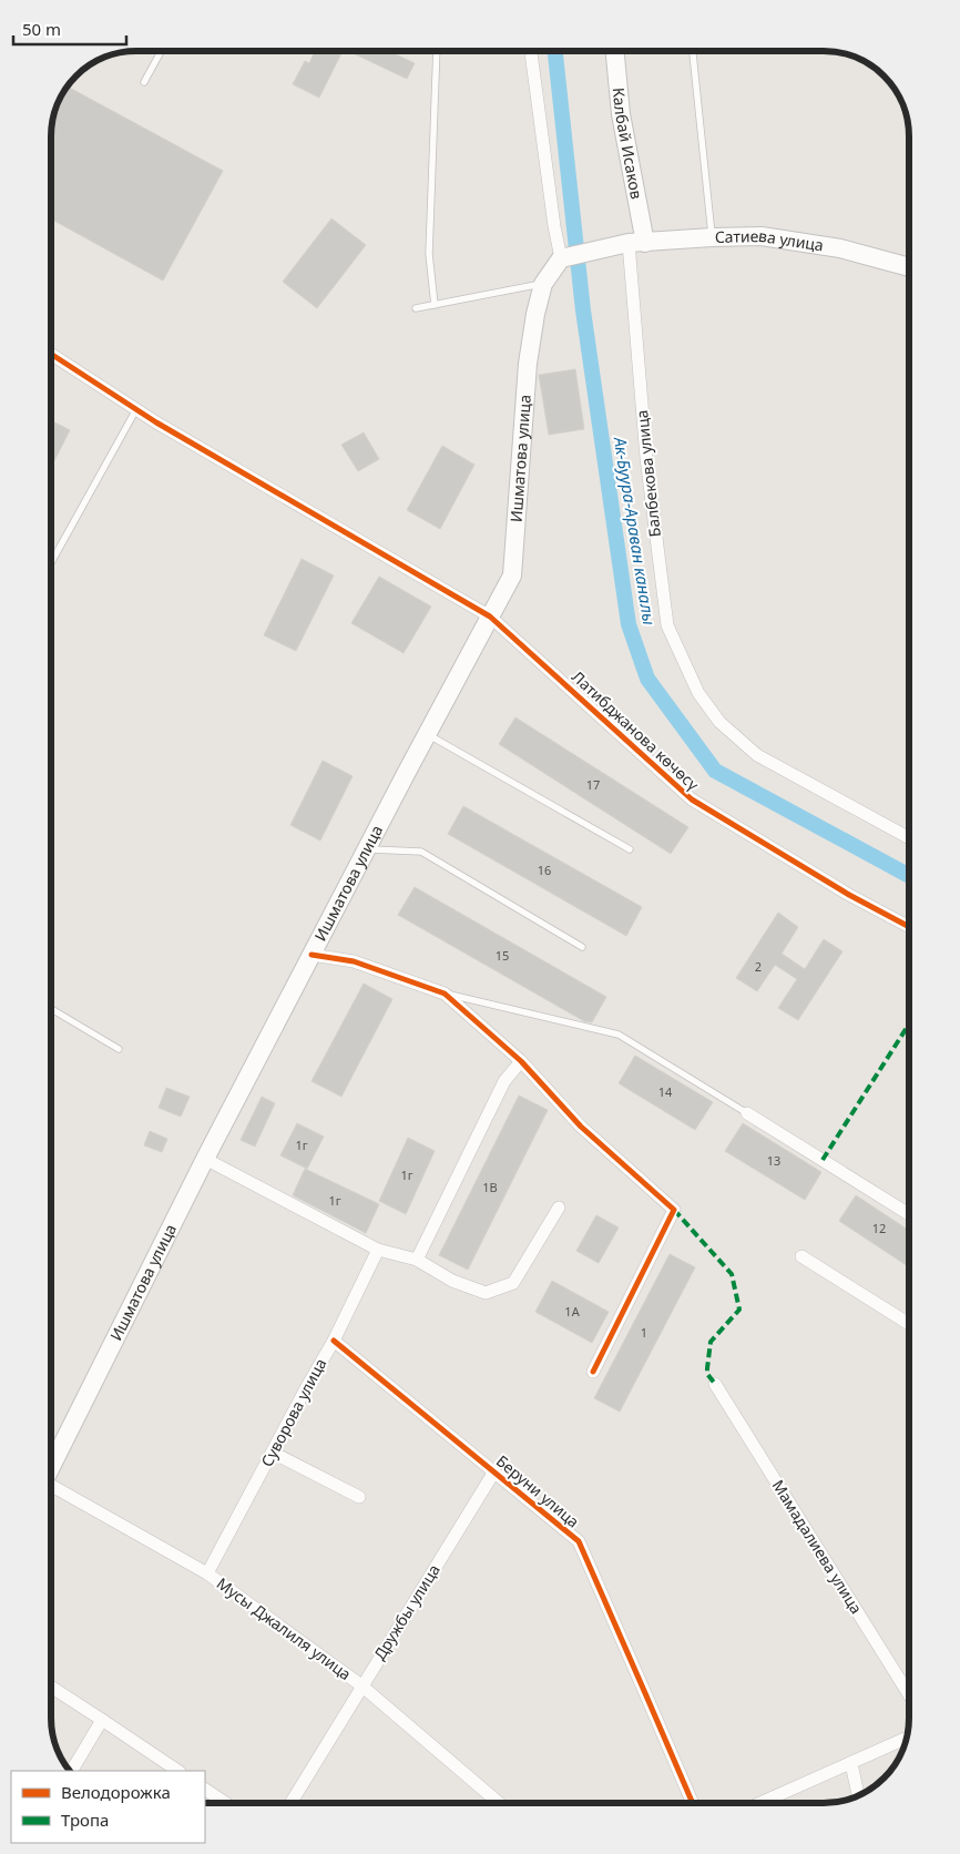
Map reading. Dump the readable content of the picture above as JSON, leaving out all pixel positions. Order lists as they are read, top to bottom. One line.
{"streets":{"main road":["Калбай Исаков","Сатиева улица","Ишматова улица"],"street":["Балбекова улица","Латибджанова көчөсү","Суворова улица","Беруни улица","Мамадалиева улица","Дружбы улица","Мусы Джалиля улица"]},"crossings":[["Калбай Исаков","Сатиева улица"],["Калбай Исаков","Балбекова улица"],["Сатиева улица","Ишматова улица"],["Сатиева улица","Балбекова улица"],["Ишматова улица","Латибджанова көчөсү"],["Суворова улица","Беруни улица"],["Суворова улица","Мусы Джалиля улица"],["Беруни улица","Дружбы улица"],["Дружбы улица","Мусы Джалиля улица"]],"water":["Ак-Буура-Араван каналы"],"house_numbers":["17","16","15","2","14","1г","13","1г","1В","1г","12","1А","1"],"legend":["Велодорожка","Тропа"],"scale_bar":"50 m"}
